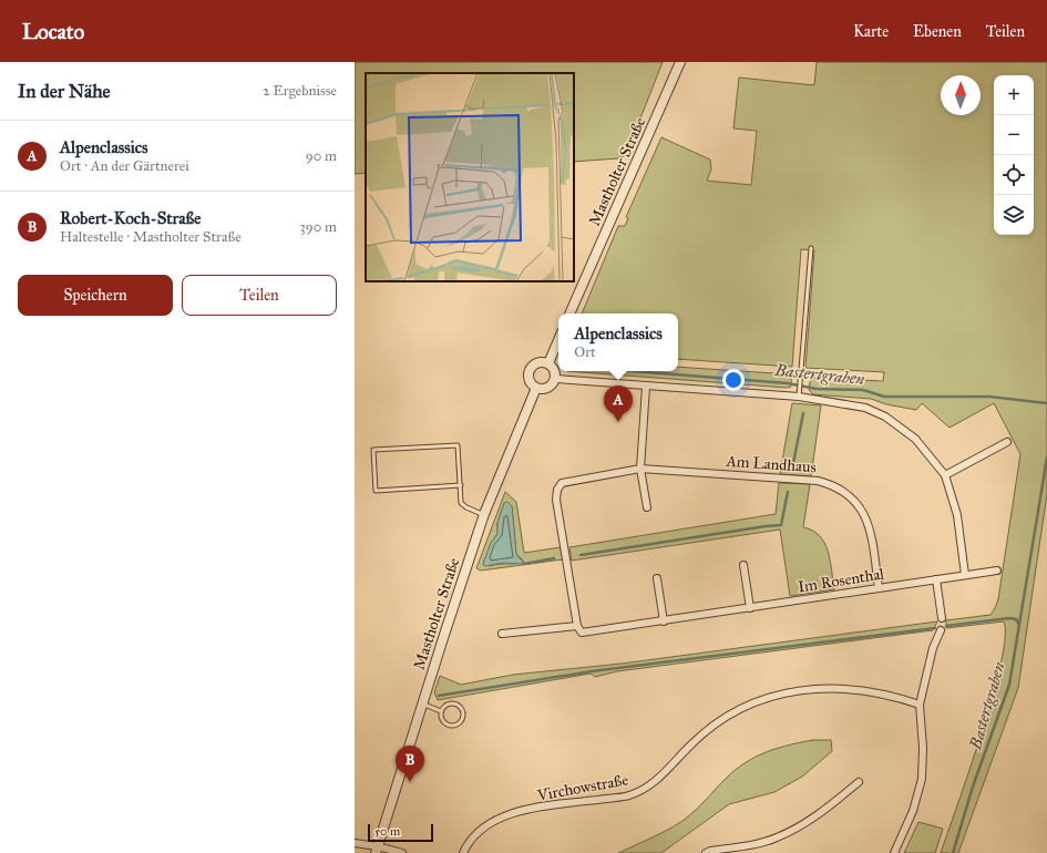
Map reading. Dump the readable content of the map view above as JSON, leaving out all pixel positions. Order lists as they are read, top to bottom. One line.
{"streets":{"street":["Mastholter Straße","Am Landhaus","Im Rosenthal","Virchowstraße"]},"crossings":[["Am Landhaus","Im Rosenthal"]],"water":["Bastertgraben"],"scale_bar":"50 m","north":"top","page":{"header":"Locato","nav":["Karte","Ebenen","Teilen"],"heading":["In der Nähe","2 Ergebnisse"],"map_buttons":["+","−"],"list":[{"mark":"A","name":"Alpenclassics","note":"Ort · An der Gärtnerei","value":"90 m"},{"mark":"B","name":"Robert-Koch-Straße","note":"Haltestelle · Mastholter Straße","value":"390 m"}],"buttons":["Speichern","Teilen"],"popup":["Alpenclassics","Ort"],"pins":["A","B"],"scale":"50 m"}}
